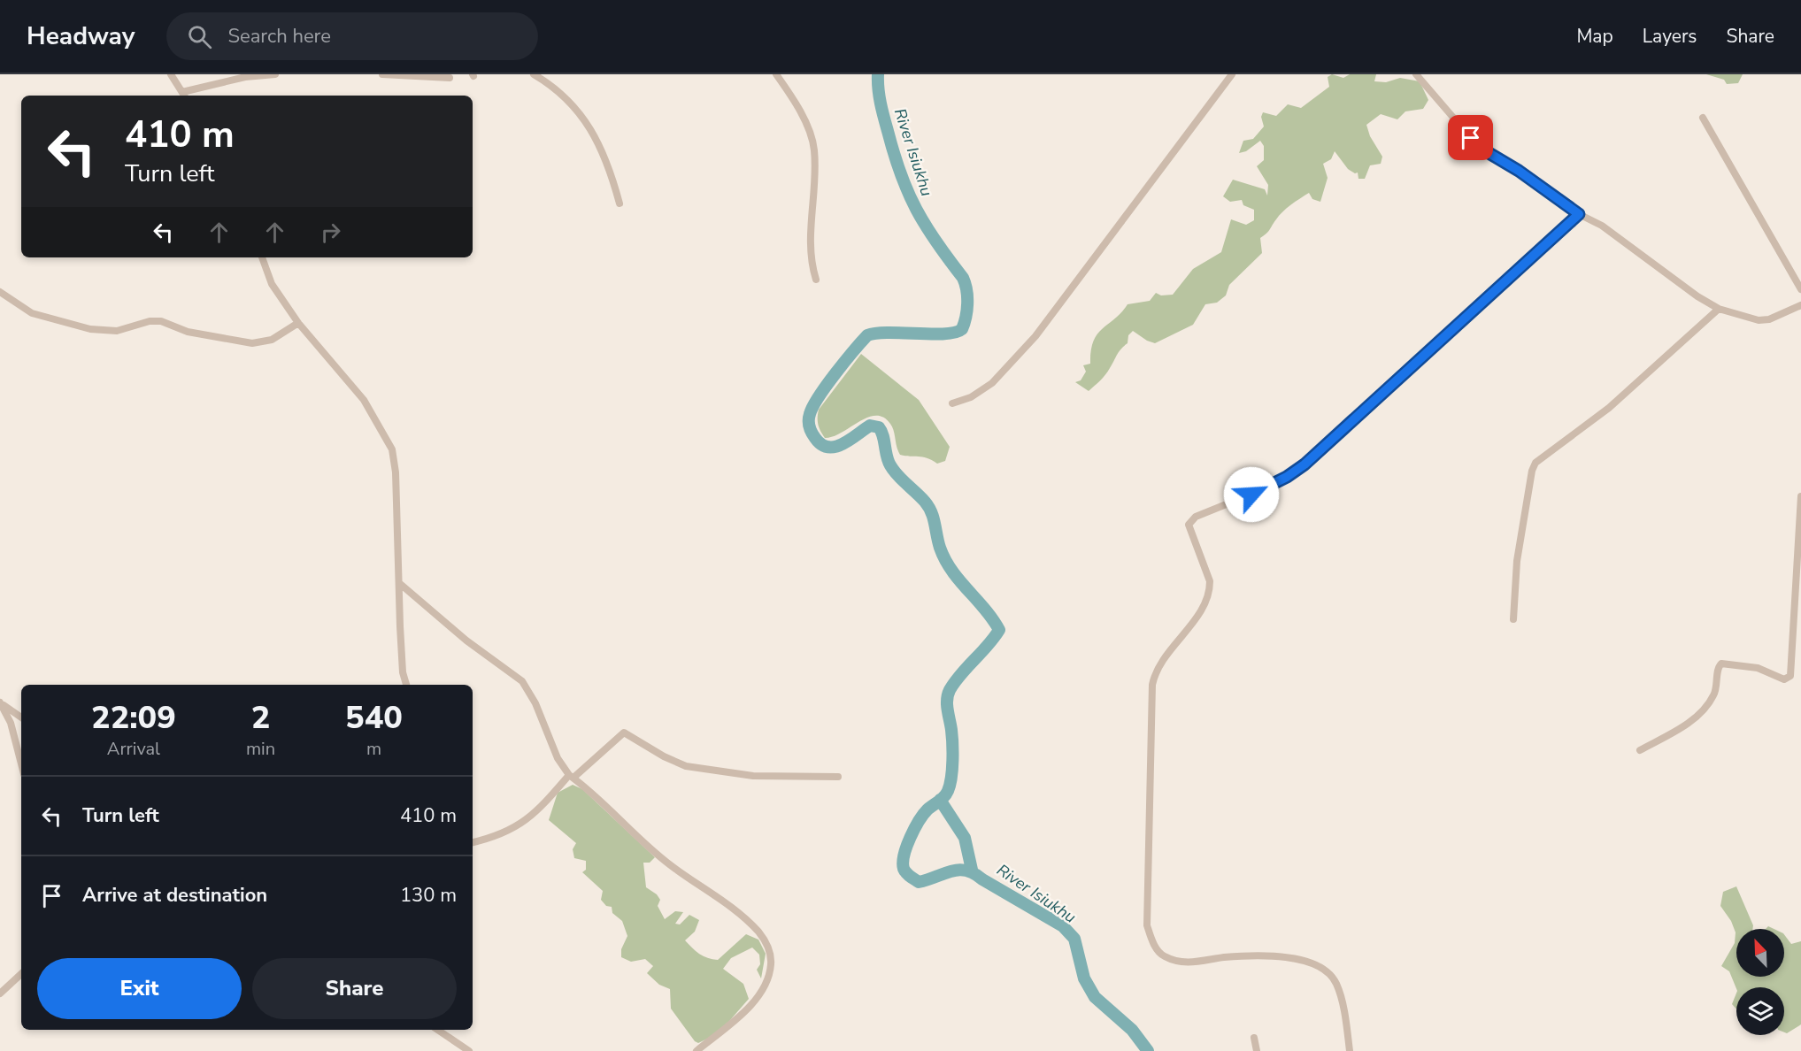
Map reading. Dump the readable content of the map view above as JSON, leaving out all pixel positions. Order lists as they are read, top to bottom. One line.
{"water":["River Isiukhu"],"north":"top left","page":{"header":"Headway","search":"Search here","nav":["Map","Layers","Share"],"turn":["410 m","Turn left"],"eta":["22:09","Arrival","2","min","540","m"],"list":[{"name":"Turn left","value":"410 m"},{"name":"Arrive at destination","value":"130 m"}],"buttons":["Exit","Share"]}}
